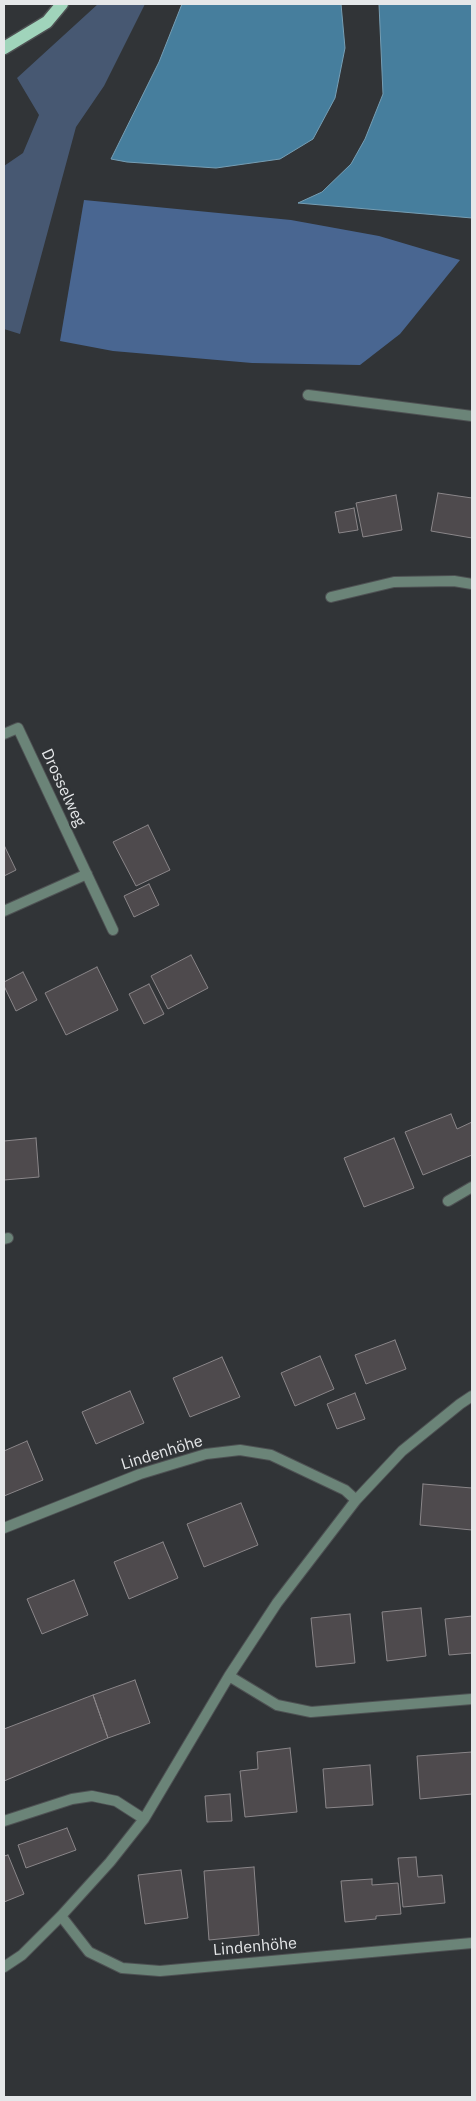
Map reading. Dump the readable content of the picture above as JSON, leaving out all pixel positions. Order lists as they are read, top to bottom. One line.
{"streets":{"street":["Drosselweg","Lindenhöhe"]}}
